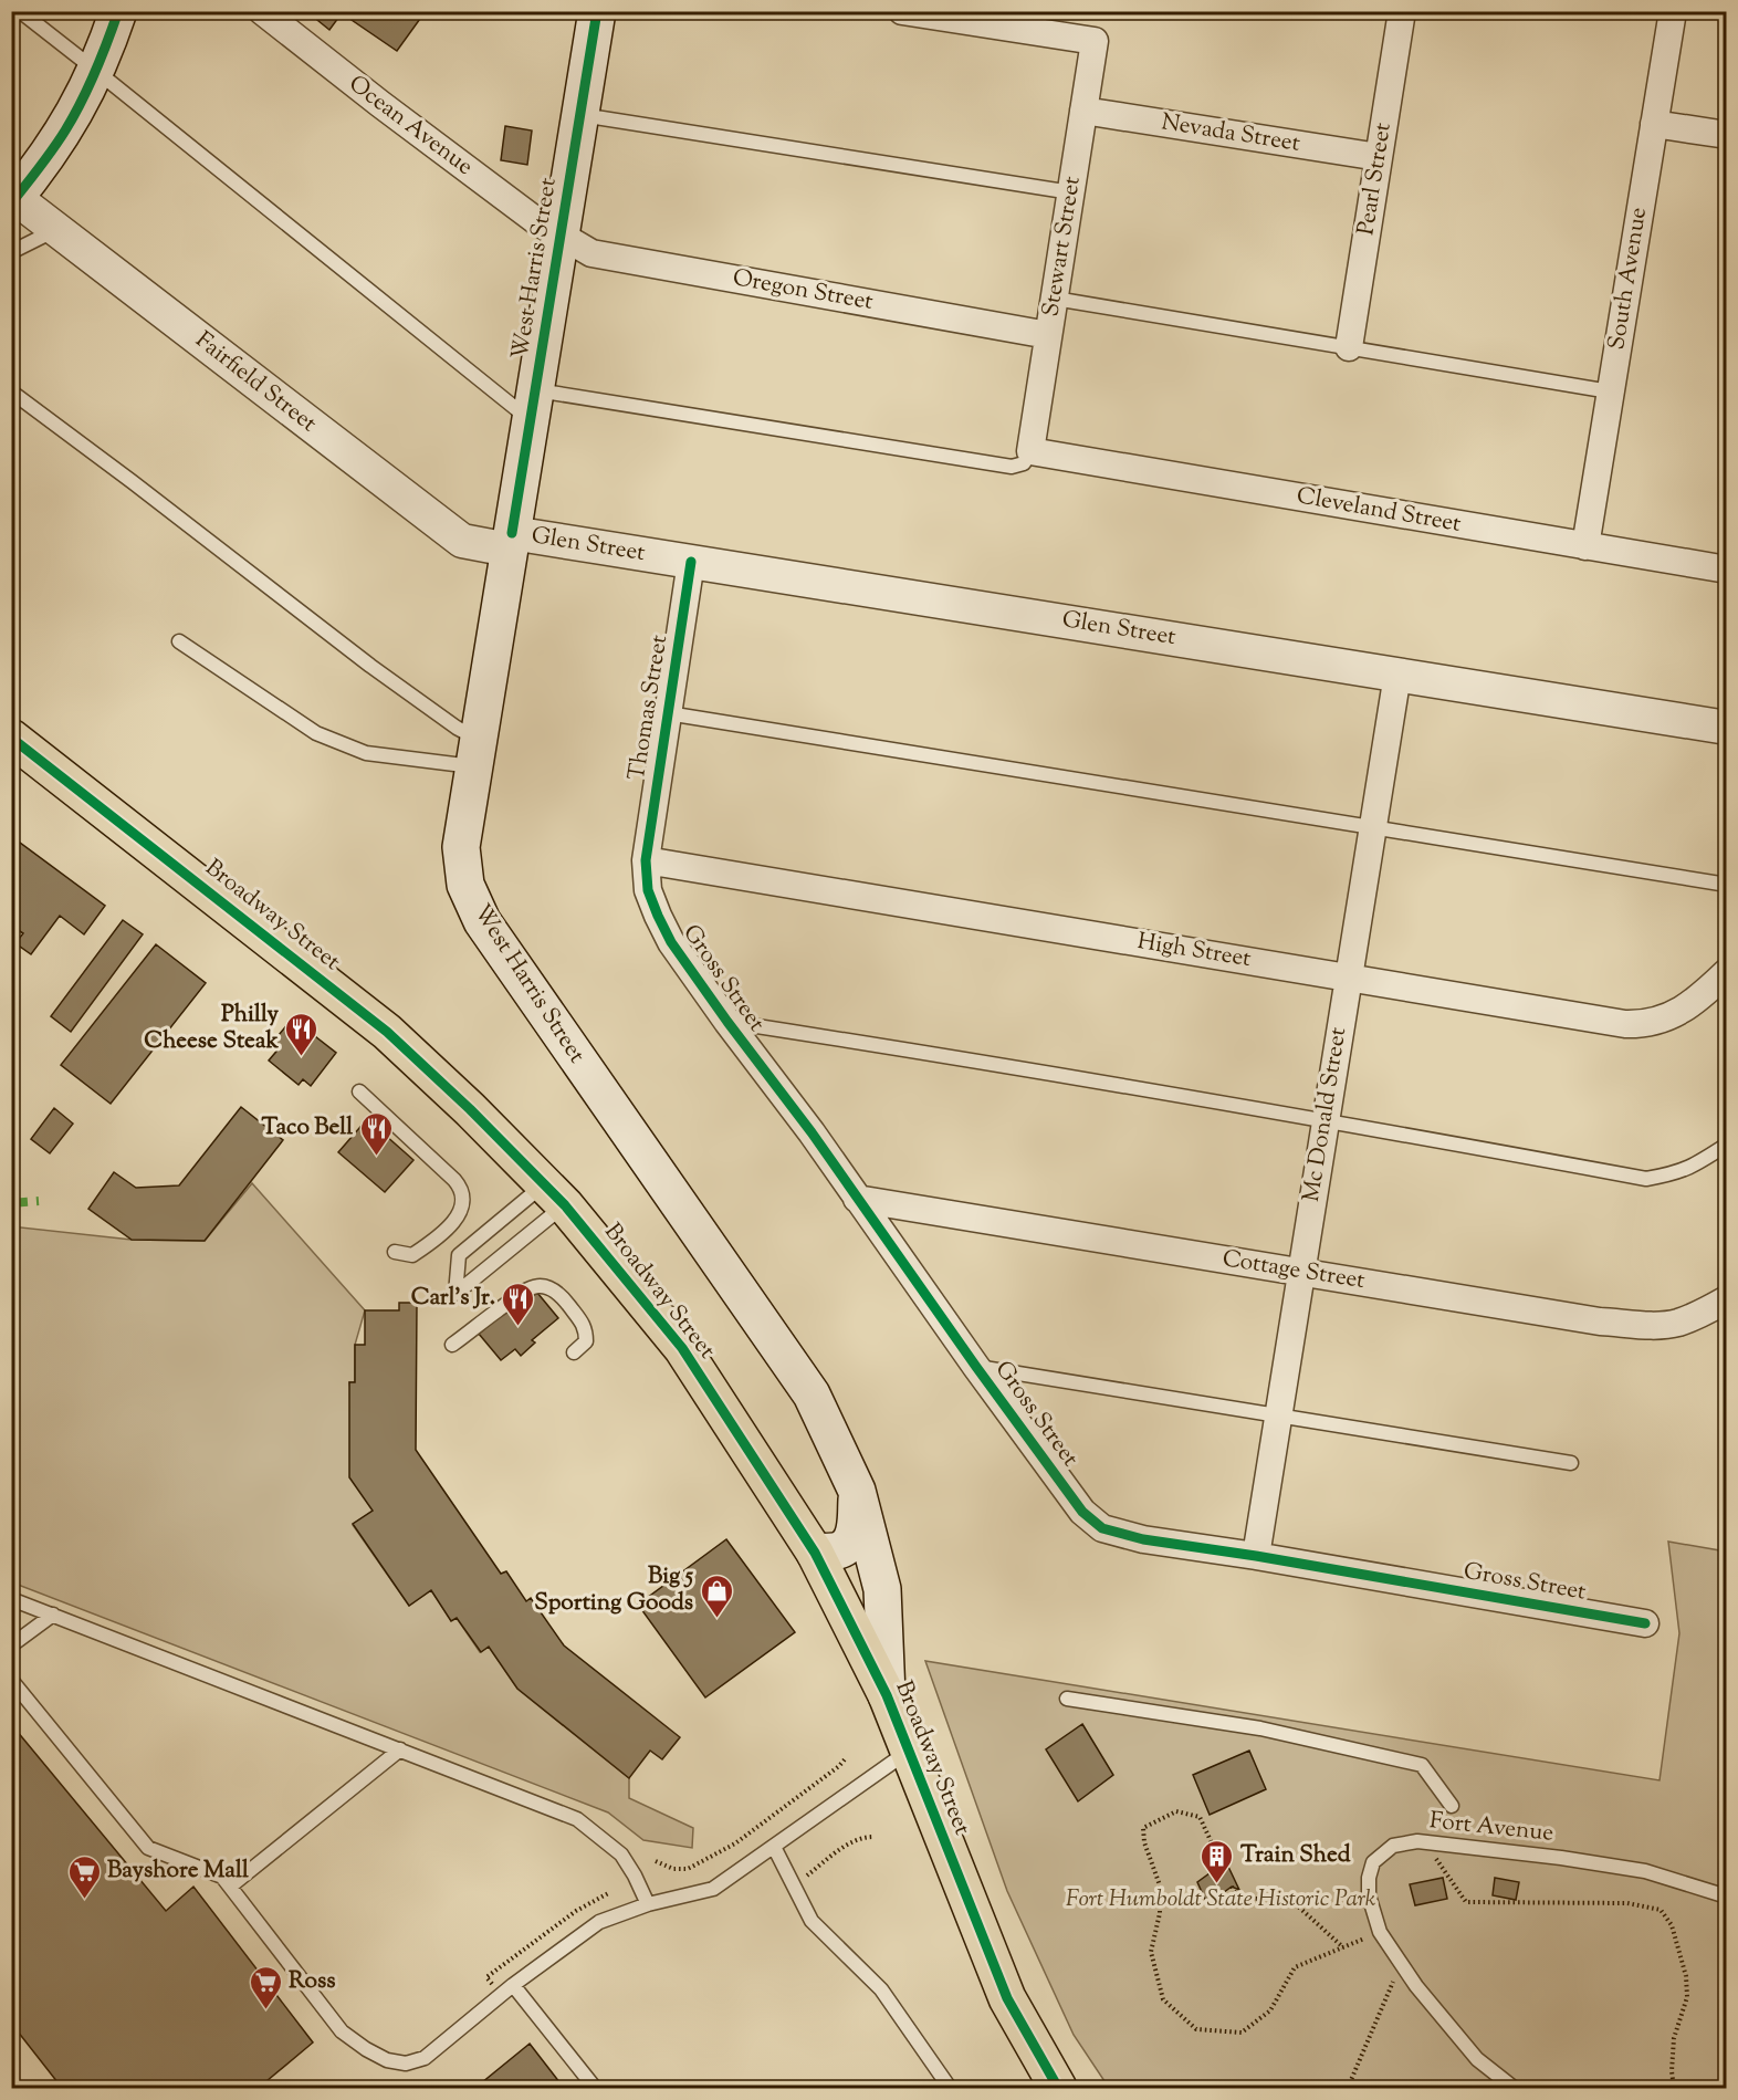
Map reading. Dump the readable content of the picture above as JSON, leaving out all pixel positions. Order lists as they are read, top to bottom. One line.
{"streets":{"highway":["Broadway Street"],"main road":["West Harris Street"],"street":["Ocean Avenue","Nevada Street","Pearl Street","Stewart Street","South Avenue","Oregon Street","Fairfield Street","Cleveland Street","Glen Street","Thomas Street","High Street","Gross Street","Mc Donald Street","Cottage Street"],"lane":["Fort Avenue"]},"crossings":[["Ocean Avenue","West Harris Street"],["Ocean Avenue","Oregon Street"],["Nevada Street","Pearl Street"],["Nevada Street","Stewart Street"],["Stewart Street","Oregon Street"],["Stewart Street","Cleveland Street"],["West Harris Street","Oregon Street"],["West Harris Street","Fairfield Street"],["West Harris Street","Glen Street"],["West Harris Street","Broadway Street"],["South Avenue","Cleveland Street"],["Fairfield Street","Glen Street"],["Glen Street","Thomas Street"],["Glen Street","Mc Donald Street"],["Thomas Street","High Street"],["Thomas Street","Gross Street"],["High Street","Gross Street"],["High Street","Mc Donald Street"],["Gross Street","Mc Donald Street"],["Gross Street","Cottage Street"],["Mc Donald Street","Cottage Street"]],"parks":["Fort Humboldt State Historic Park"],"places":{"restaurant":["Philly Cheese Steak","Taco Bell","Carl's Jr."],"shop":["Big 5 Sporting Goods"],"building":["Train Shed"],"supermarket":["Bayshore Mall","Ross"]}}
